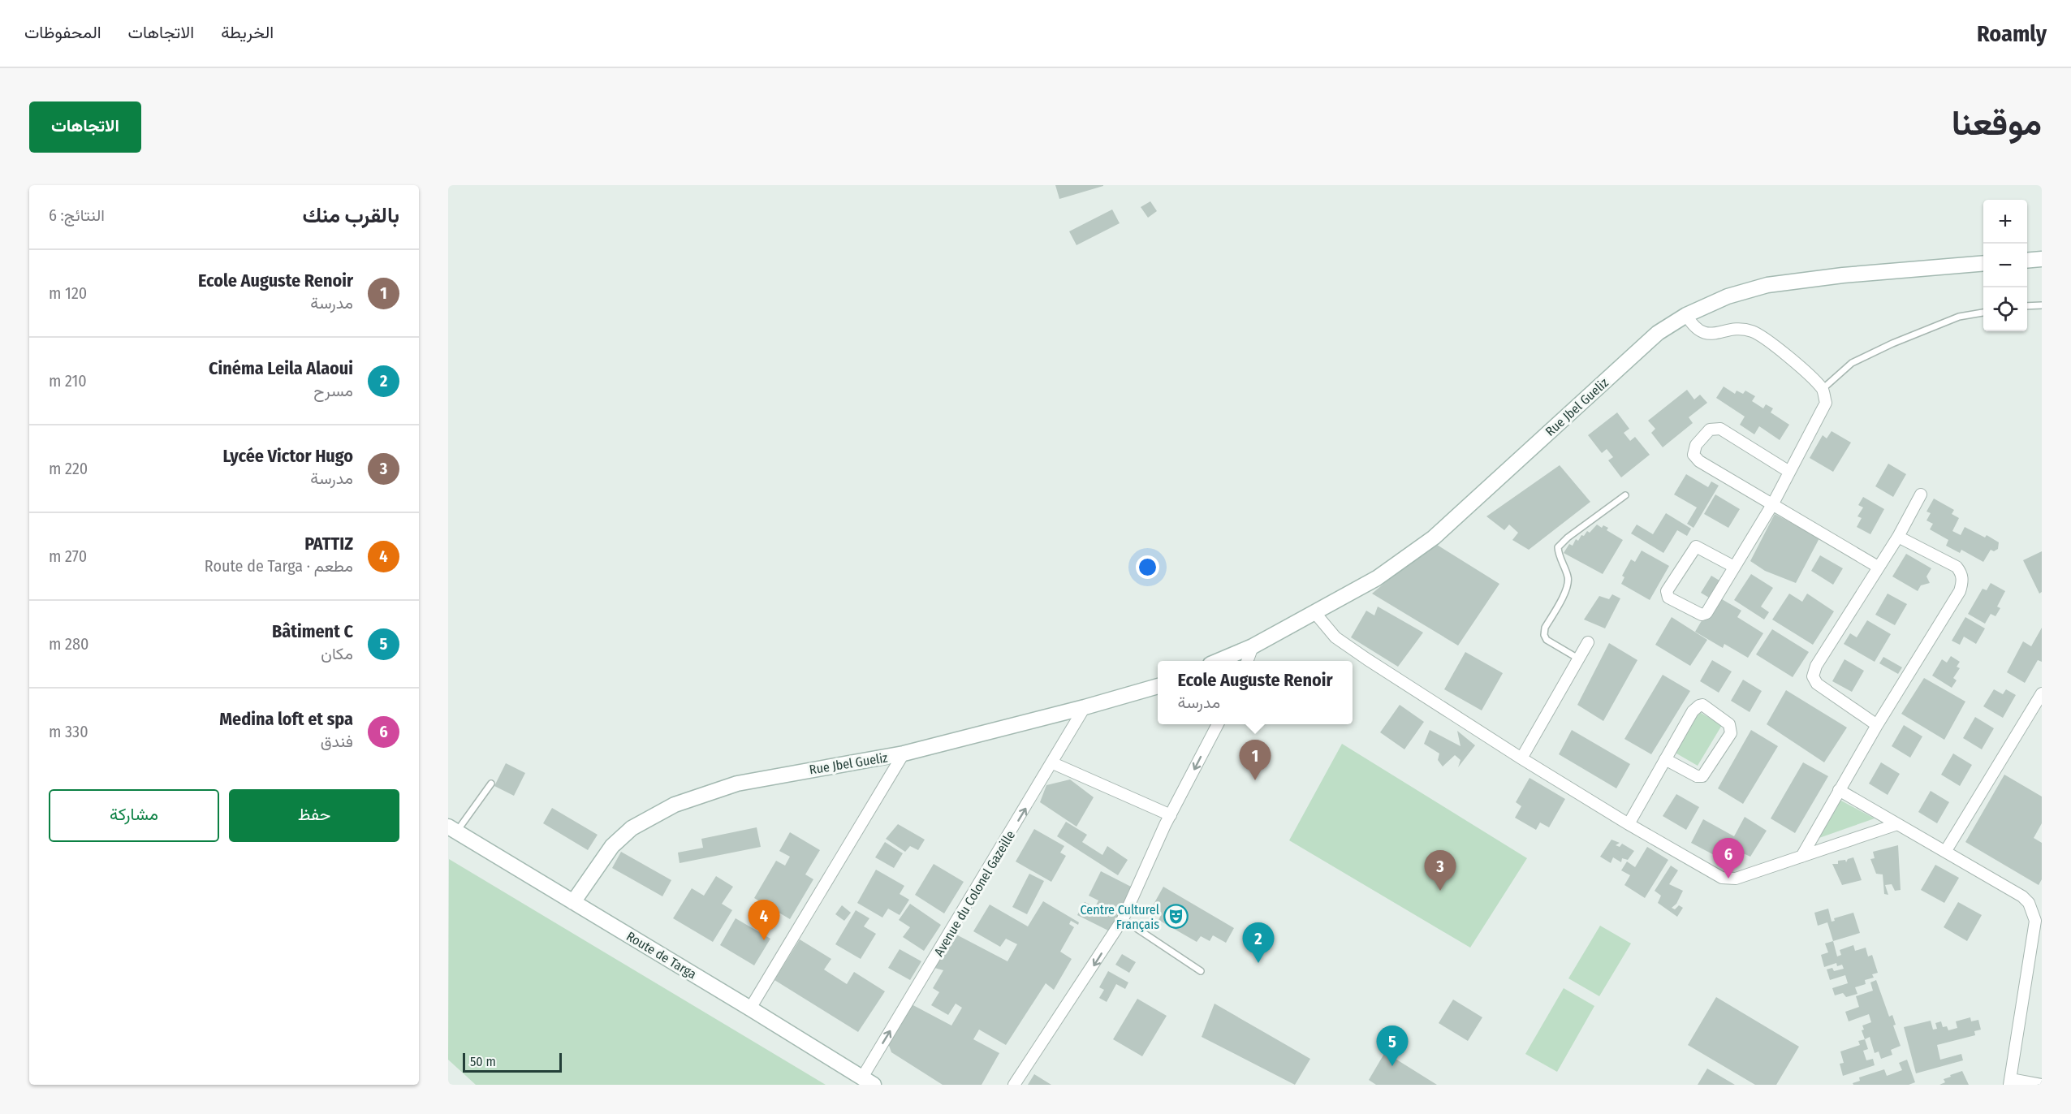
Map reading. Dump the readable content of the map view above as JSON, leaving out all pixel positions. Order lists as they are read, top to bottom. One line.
{"streets":{"street":["Rue Jbel Gueliz","Avenue du Colonel Gazeille","Route de Targa"]},"crossings":[["Rue Jbel Gueliz","Avenue du Colonel Gazeille"],["Rue Jbel Gueliz","Route de Targa"],["Avenue du Colonel Gazeille","Route de Targa"]],"one_way":["Avenue du Colonel Gazeille"],"places":{"theatre":["Centre Culturel Français"]},"scale_bar":"50 m","page":{"header":"Roamly","nav":["الخريطة","الاتجاهات","المحفوظات"],"title":"موقعنا","buttons":["الاتجاهات",["حفظ","مشاركة"]],"heading":["بالقرب منك","النتائج: 6"],"map_buttons":["+","−"],"list":[{"mark":"1","name":"Ecole Auguste Renoir","note":"مدرسة","value":"120 m"},{"mark":"2","name":"Cinéma Leila Alaoui","note":"مسرح","value":"210 m"},{"mark":"3","name":"Lycée Victor Hugo","note":"مدرسة","value":"220 m"},{"mark":"4","name":"PATTIZ","note":"مطعم · Route de Targa","value":"270 m"},{"mark":"5","name":"Bâtiment C","note":"مكان","value":"280 m"},{"mark":"6","name":"Medina loft et spa","note":"فندق","value":"330 m"}],"popup":["Ecole Auguste Renoir","مدرسة"],"pins":["1","6","3","4","2","5"],"scale":"50 m"}}
